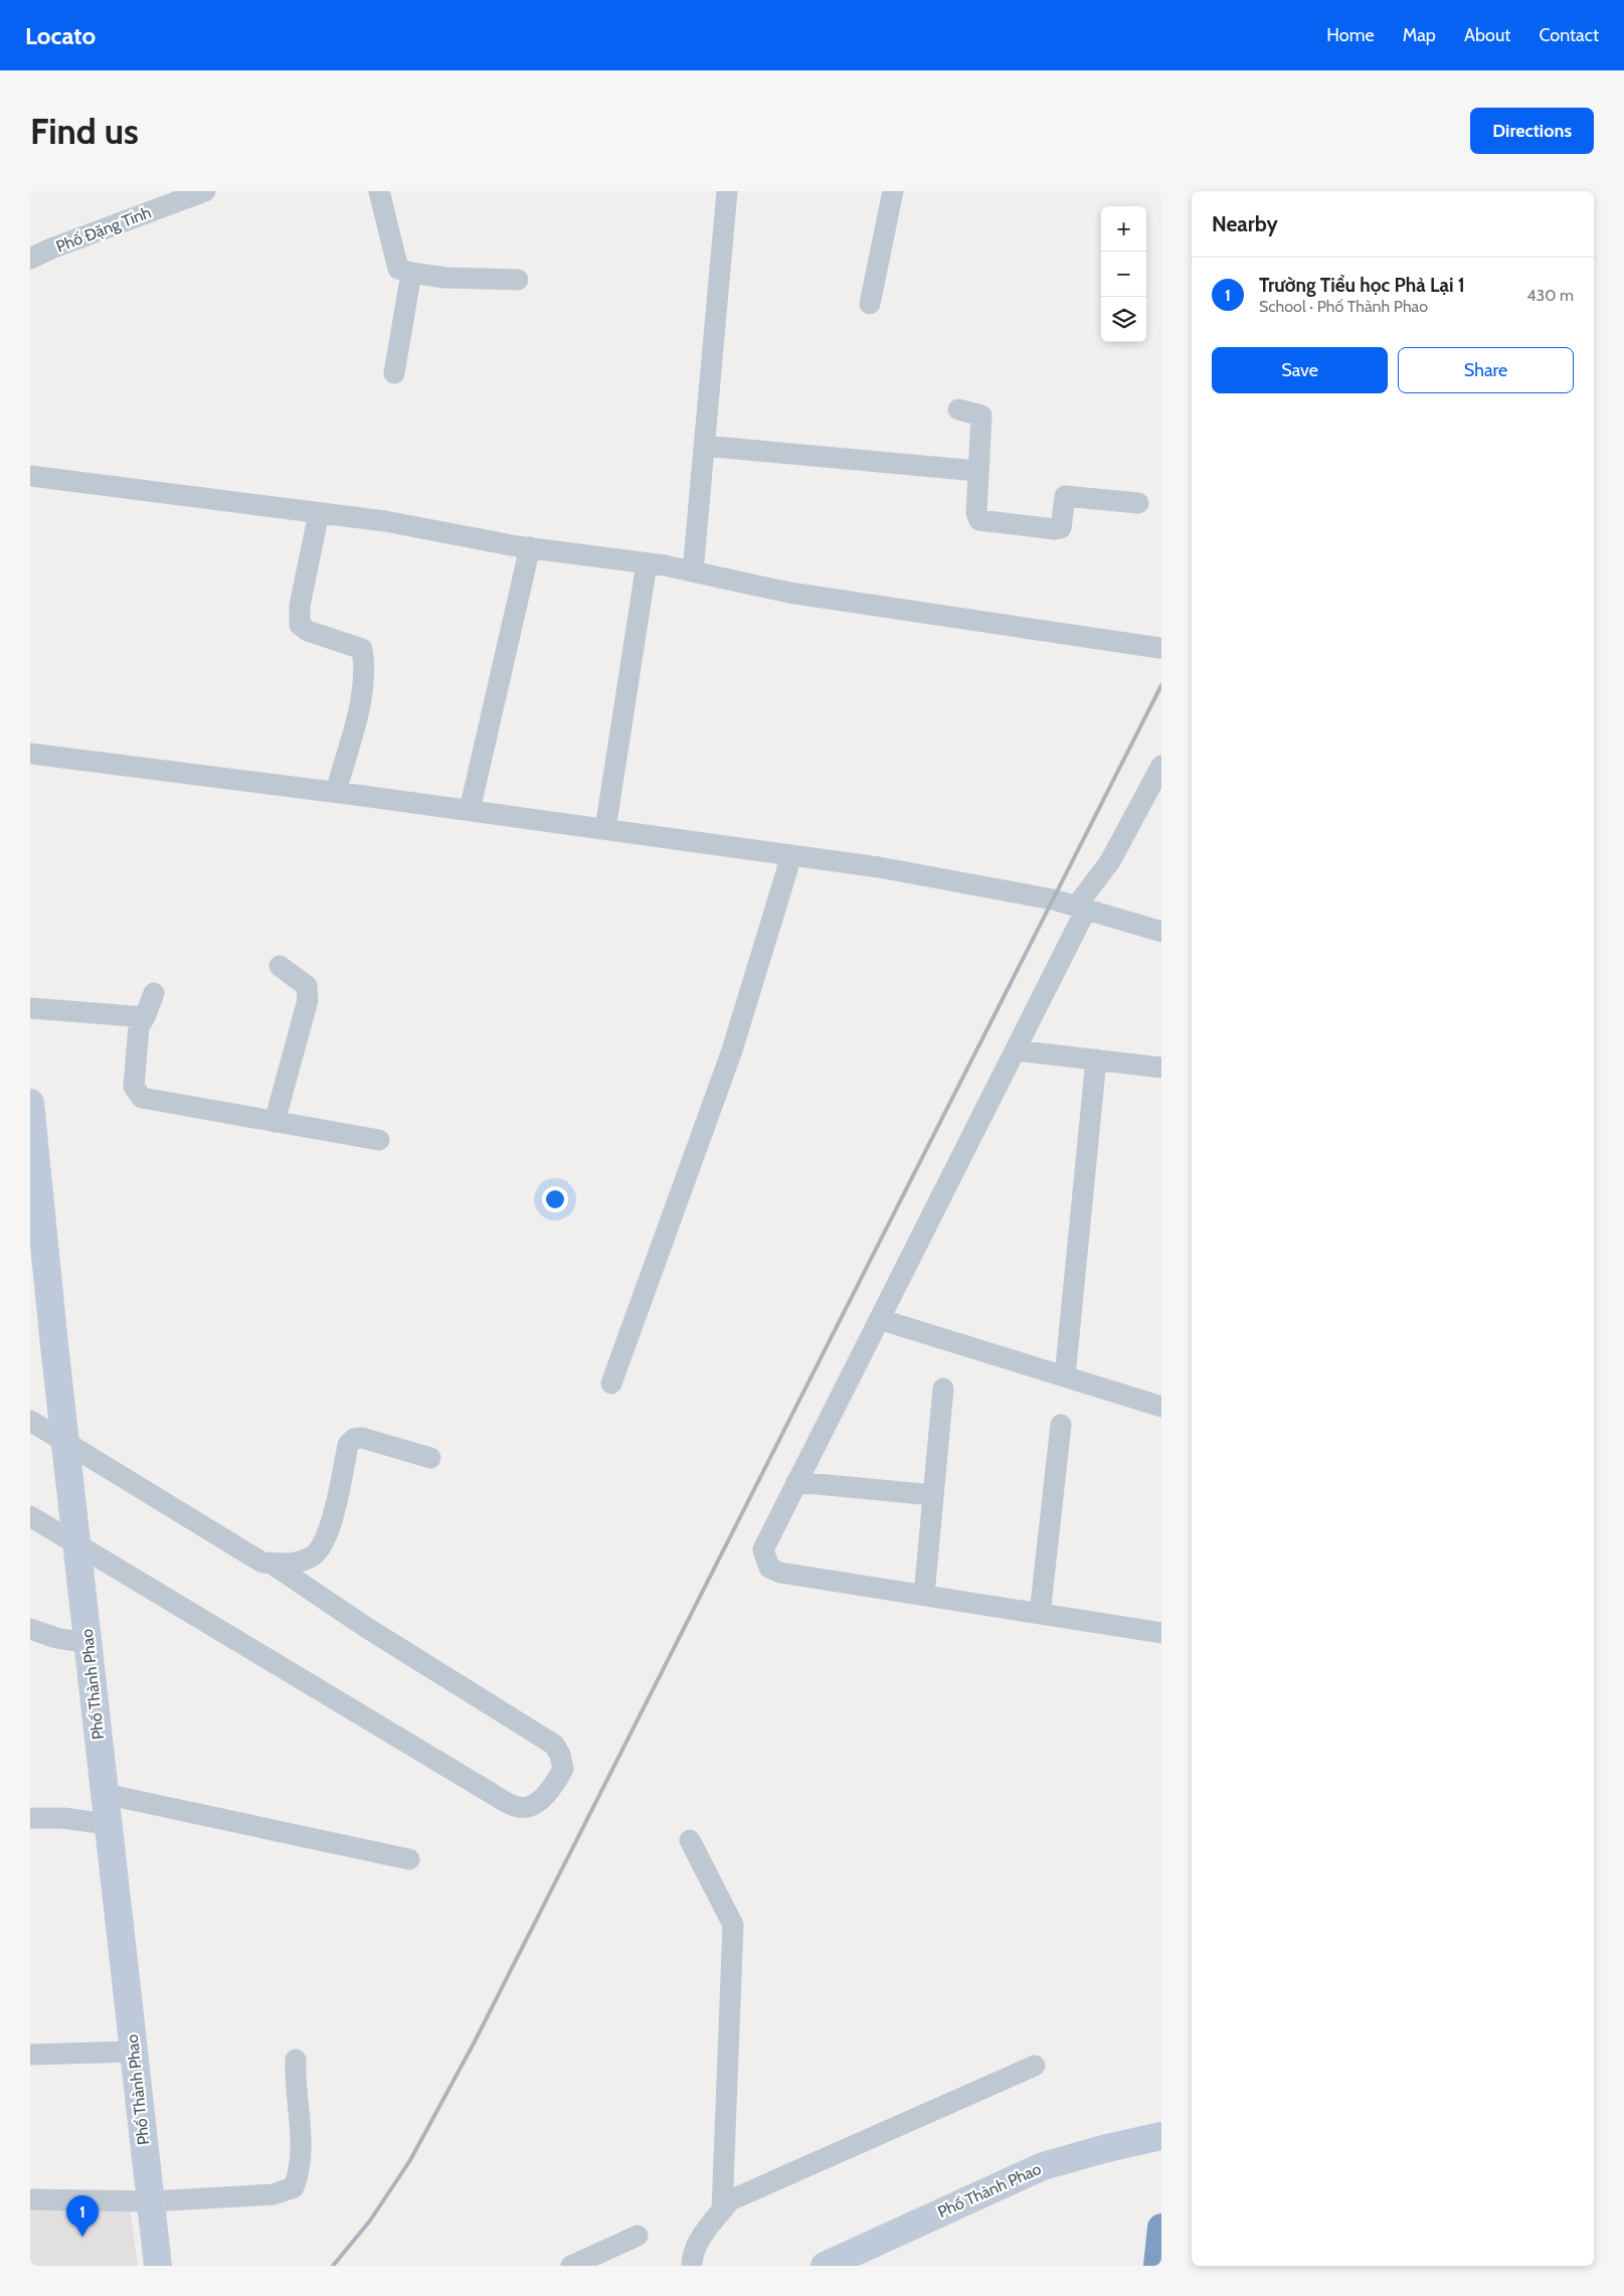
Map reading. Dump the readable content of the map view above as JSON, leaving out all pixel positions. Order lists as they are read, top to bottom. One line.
{"streets":{"street":["Phố Đặng Tính","Phố Thành Phao"]},"page":{"header":"Locato","nav":["Home","Map","About","Contact"],"buttons":["Directions",["Save","Share"]],"title":"Find us","heading":"Nearby","map_buttons":["+","−"],"list":[{"mark":"1","name":"Trường Tiểu học Phả Lại 1","note":"School · Phố Thành Phao","value":"430 m"}],"pins":"1"}}
